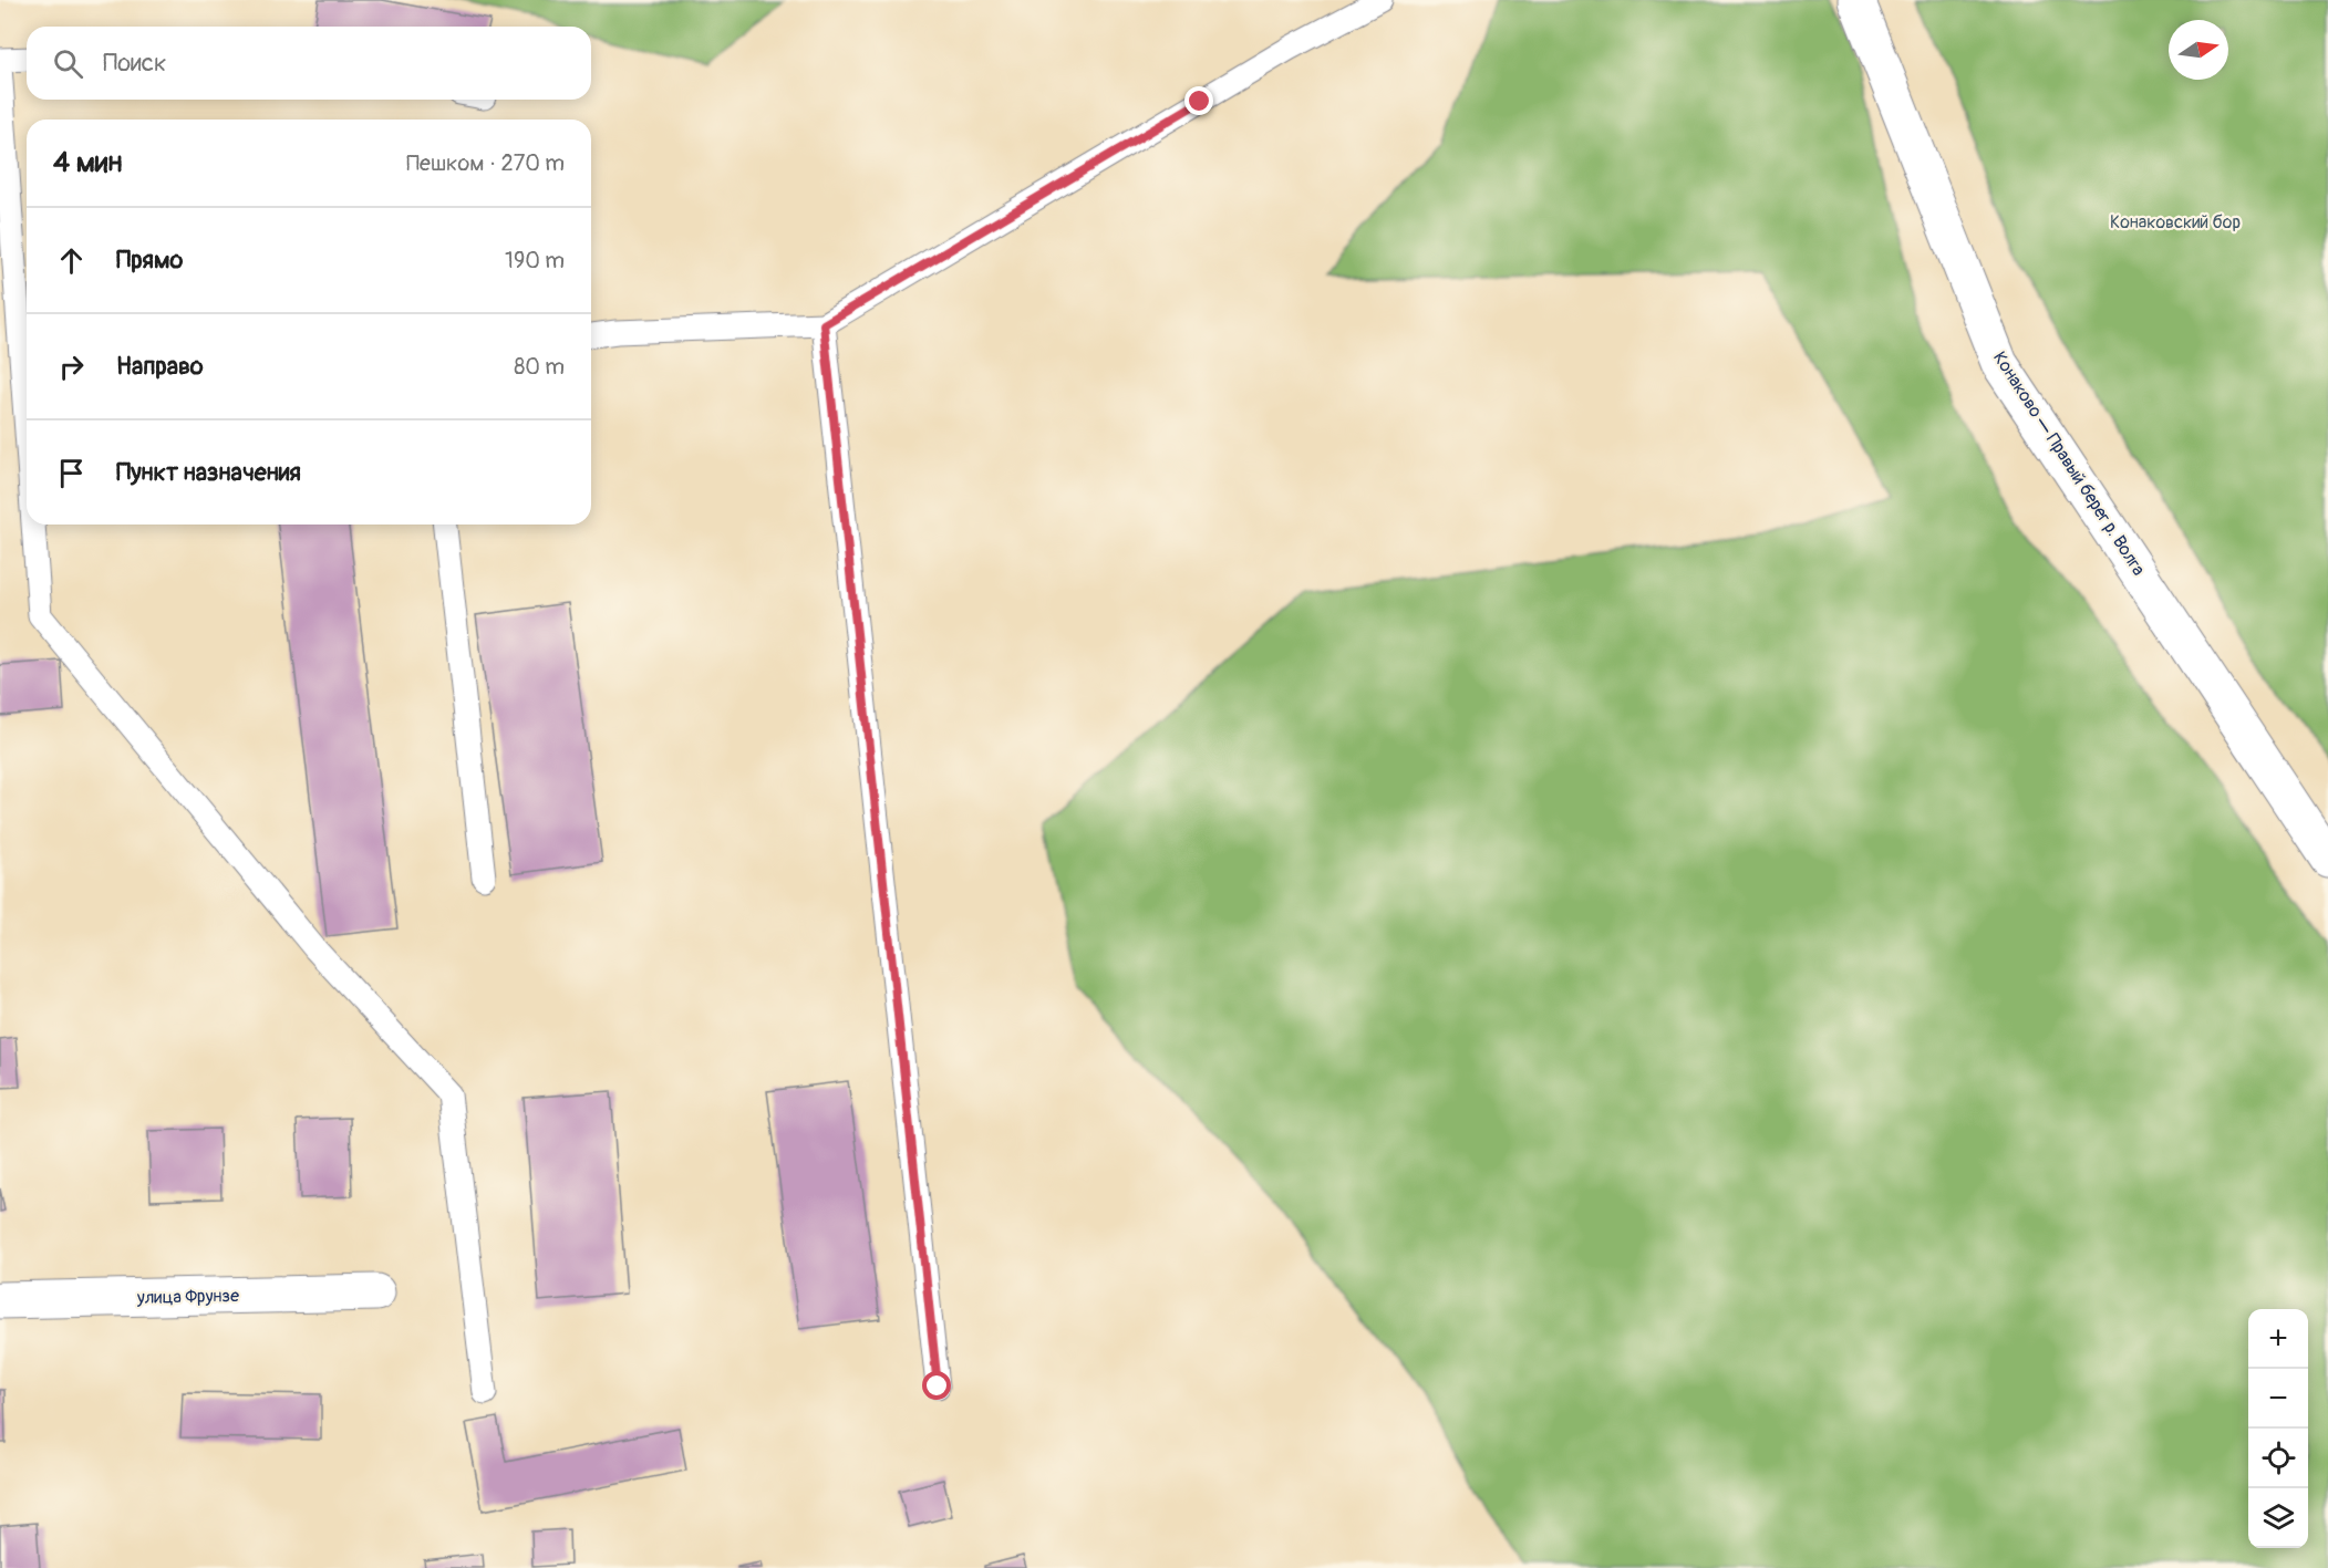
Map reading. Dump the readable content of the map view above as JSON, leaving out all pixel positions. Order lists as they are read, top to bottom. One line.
{"streets":{"street":["Конаково — Правый берег р. Волга","улица Фрунзе"]},"parks":["Конаковский бор"],"north":"right","page":{"search":"Поиск","heading":["4 мин","Пешком · 270 m"],"list":[["Прямо","190 m"],["Направо","80 m"],"Пункт назначения"],"map_buttons":["+","−"]}}
